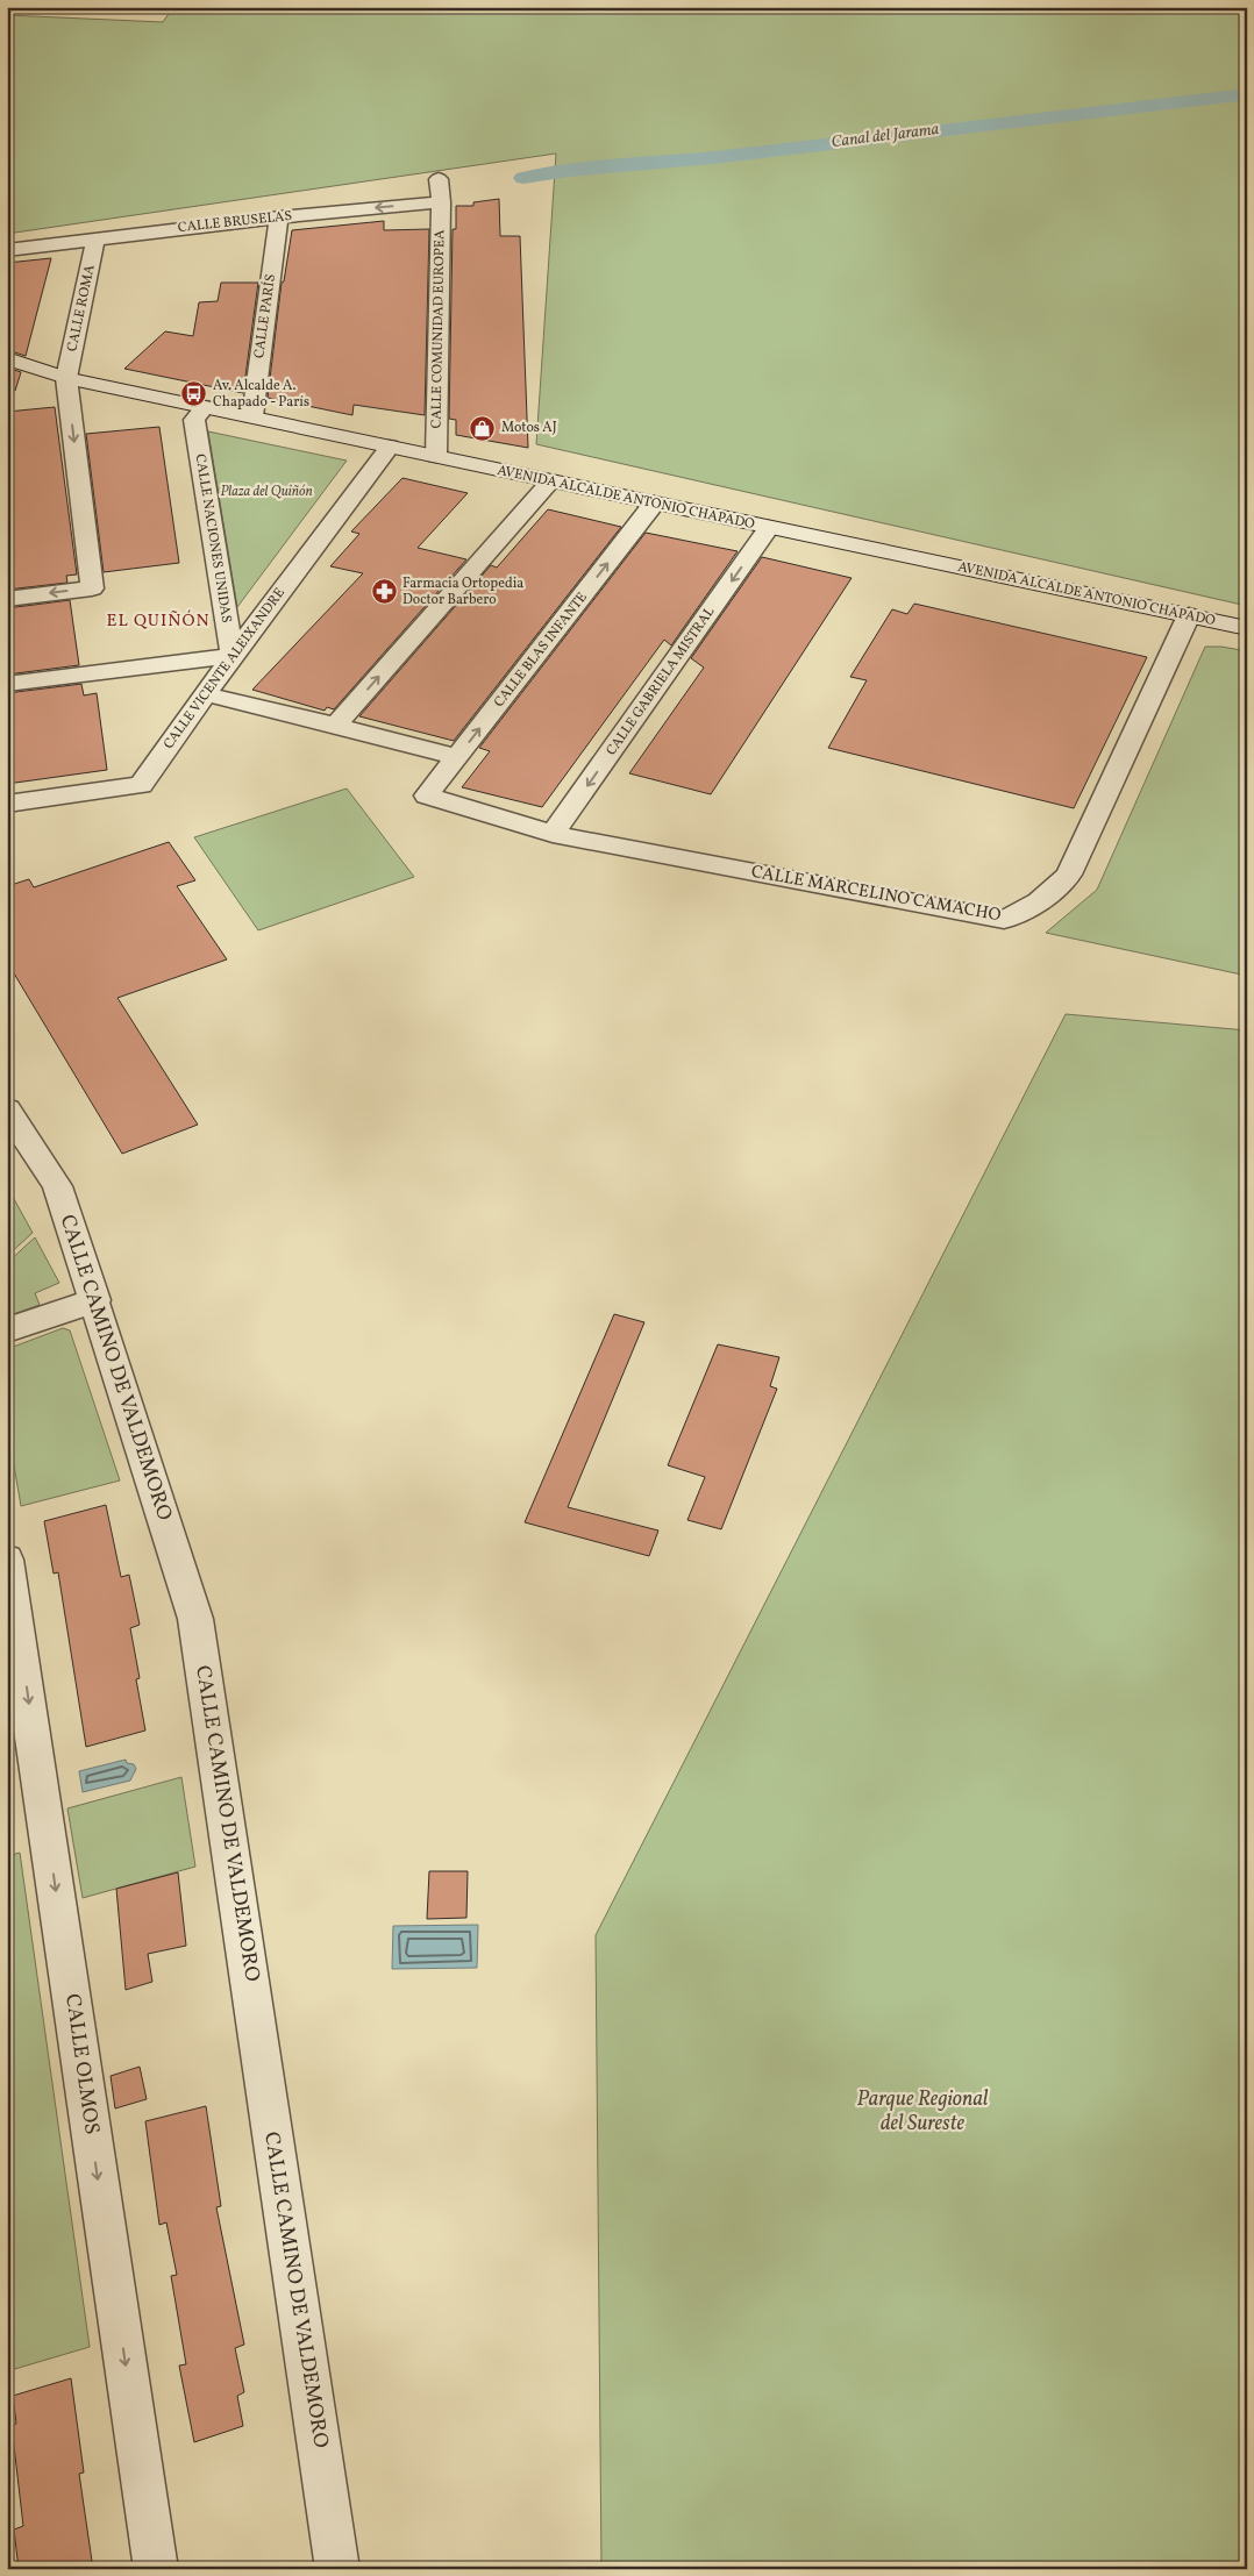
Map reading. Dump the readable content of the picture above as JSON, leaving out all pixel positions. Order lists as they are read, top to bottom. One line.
{"streets":{"main road":["AVENIDA ALCALDE ANTONIO CHAPADO"],"street":["CALLE BRUSELAS","CALLE ROMA","CALLE PARÍS","CALLE COMUNIDAD EUROPEA","CALLE NACIONES UNIDAS","CALLE BLAS INFANTE","CALLE VICENTE ALEIXANDRE","CALLE GABRIELA MISTRAL","CALLE MARCELINO CAMACHO","CALLE CAMINO DE VALDEMORO","CALLE OLMOS"]},"crossings":[["CALLE BRUSELAS","CALLE ROMA"],["CALLE BRUSELAS","CALLE PARÍS"],["CALLE BRUSELAS","CALLE COMUNIDAD EUROPEA"],["CALLE ROMA","AVENIDA ALCALDE ANTONIO CHAPADO"],["CALLE PARÍS","AVENIDA ALCALDE ANTONIO CHAPADO"],["CALLE COMUNIDAD EUROPEA","AVENIDA ALCALDE ANTONIO CHAPADO"],["AVENIDA ALCALDE ANTONIO CHAPADO","CALLE NACIONES UNIDAS"],["AVENIDA ALCALDE ANTONIO CHAPADO","CALLE BLAS INFANTE"],["AVENIDA ALCALDE ANTONIO CHAPADO","CALLE VICENTE ALEIXANDRE"],["AVENIDA ALCALDE ANTONIO CHAPADO","CALLE GABRIELA MISTRAL"],["AVENIDA ALCALDE ANTONIO CHAPADO","CALLE MARCELINO CAMACHO"],["CALLE NACIONES UNIDAS","CALLE VICENTE ALEIXANDRE"],["CALLE BLAS INFANTE","CALLE MARCELINO CAMACHO"],["CALLE GABRIELA MISTRAL","CALLE MARCELINO CAMACHO"]],"one_way":["CALLE BRUSELAS","CALLE OLMOS"],"districts":["EL QUIÑÓN"],"water":["Canal del Jarama"],"parks":["Plaza del Quiñón","Parque Regional del Sureste"],"places":{"bus stop":["Av. Alcalde A. Chapado - París"],"shop":["Motos AJ"],"pharmacy":["Farmacia Ortopedia Doctor Barbero"]}}
